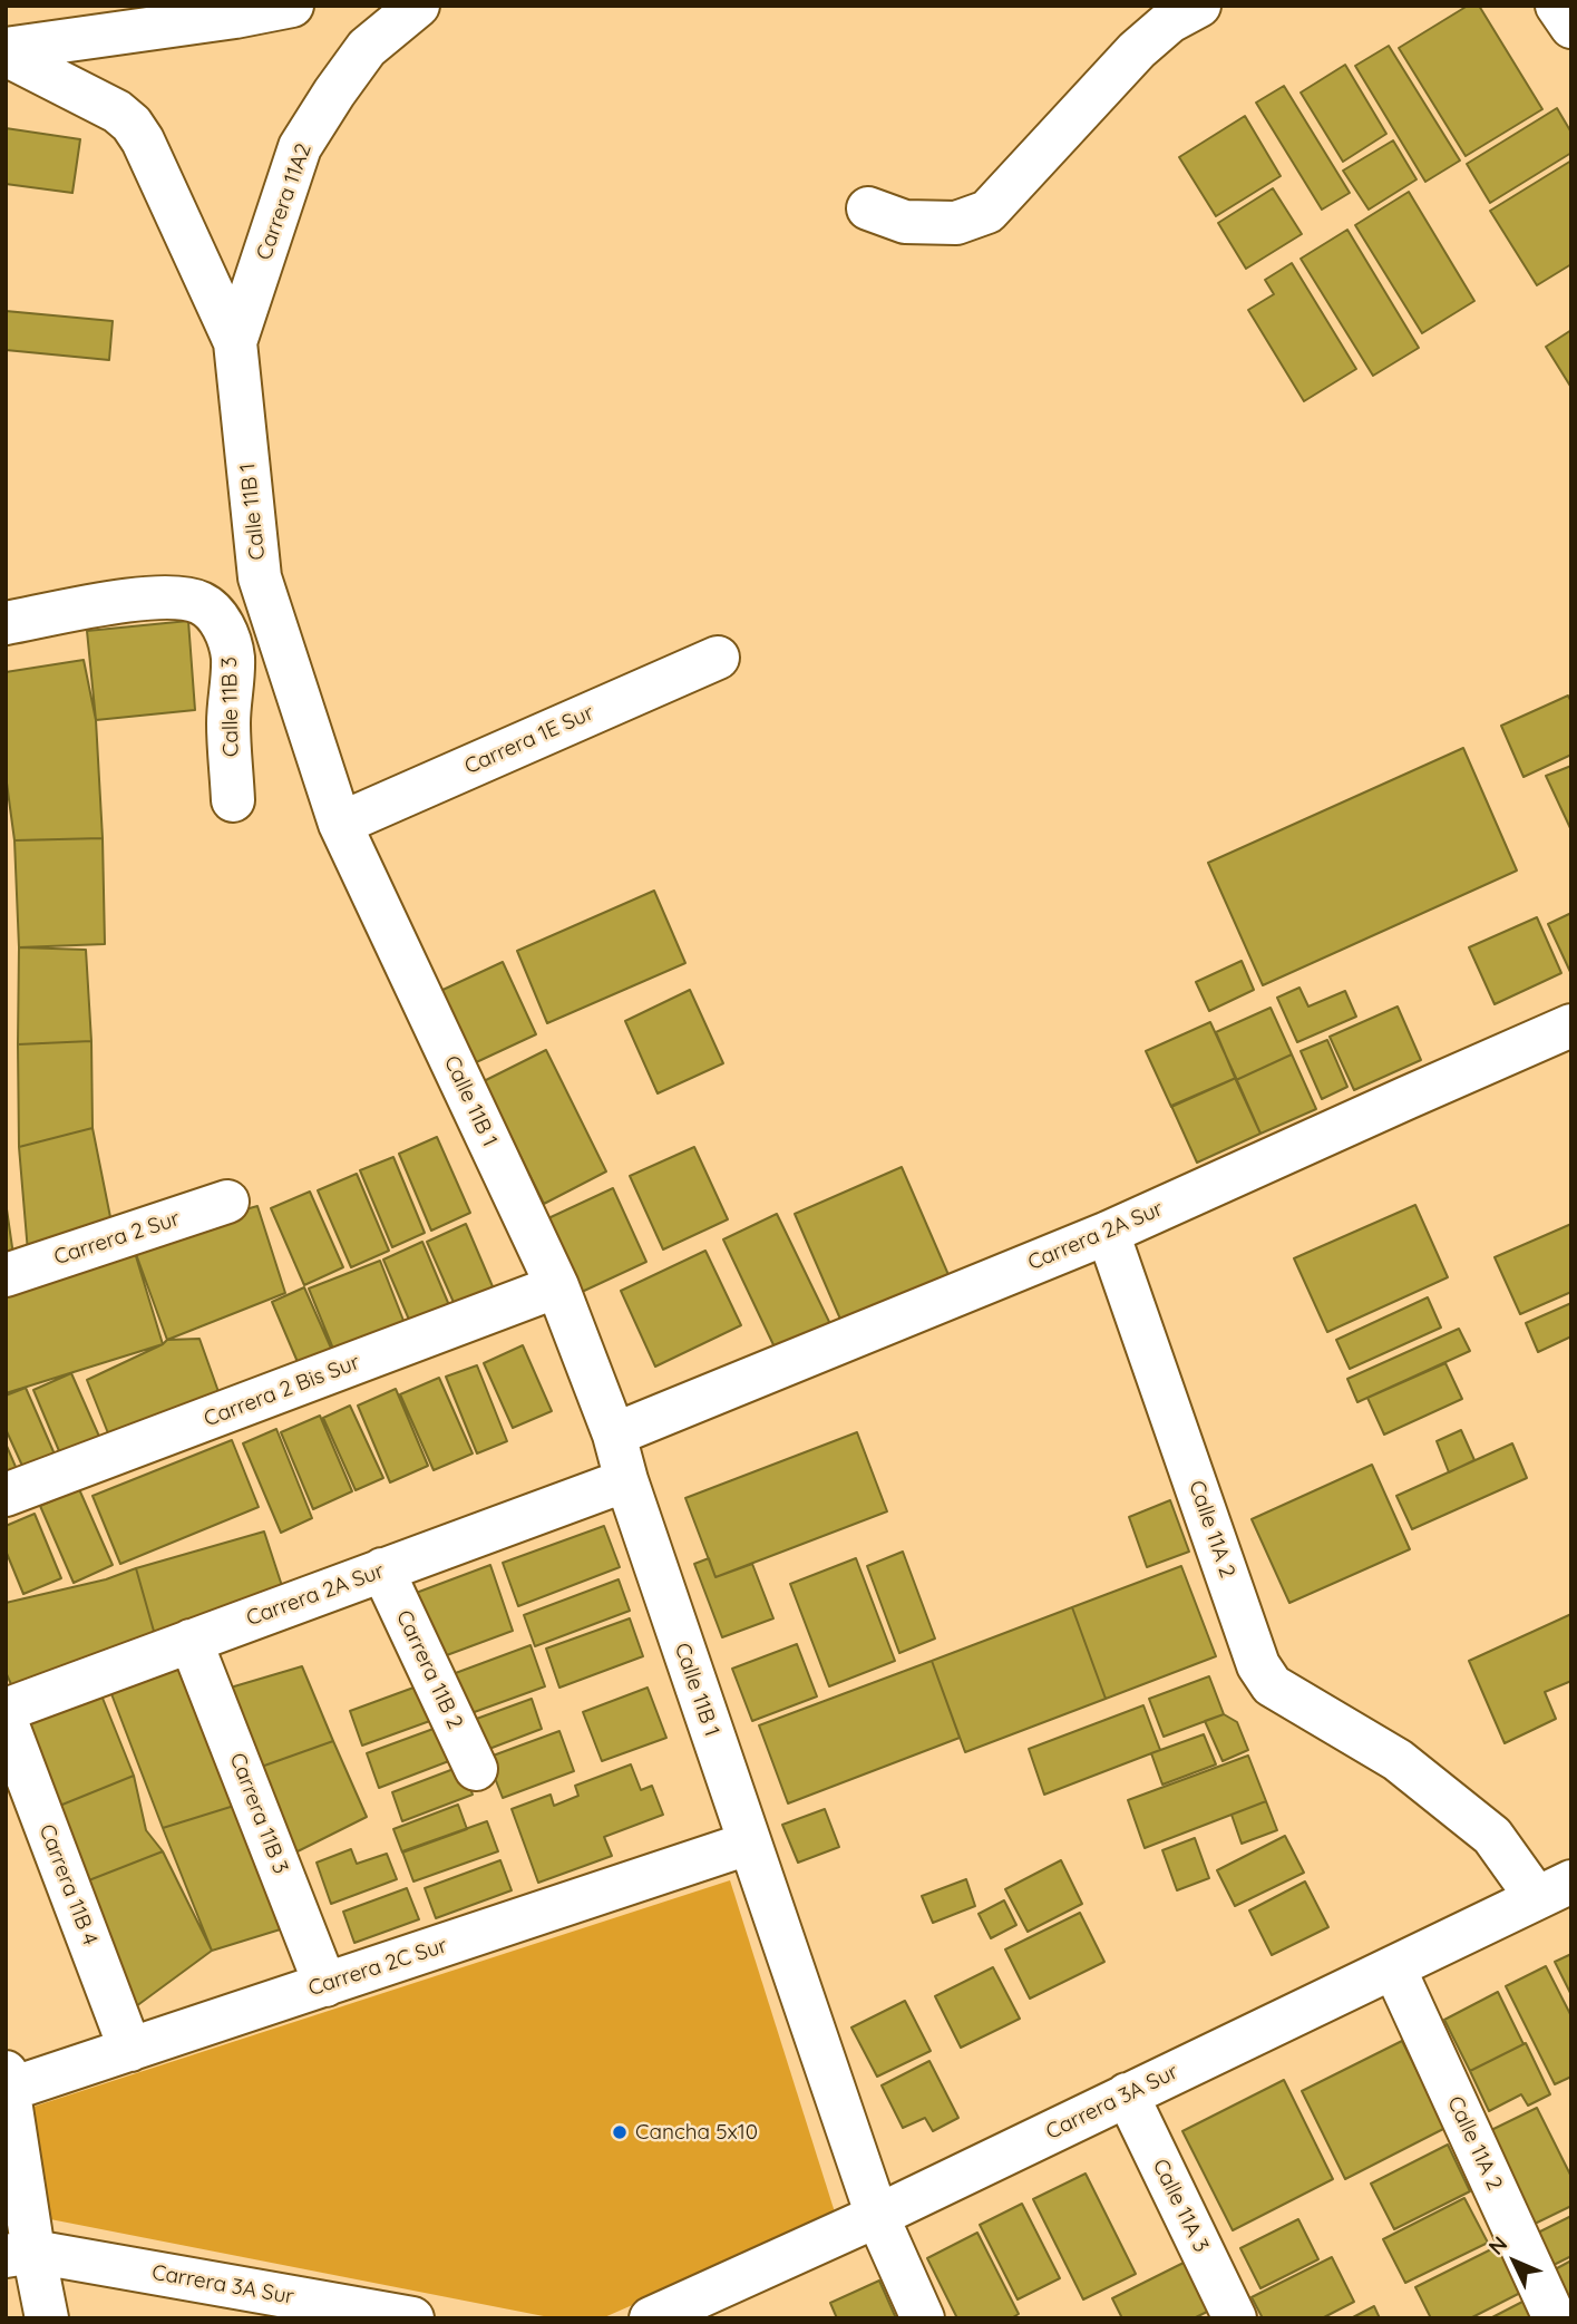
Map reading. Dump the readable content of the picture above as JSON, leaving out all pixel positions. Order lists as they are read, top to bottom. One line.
{"streets":{"street":["Carrera 11A2","Calle 11B 1","Calle 11B 3","Carrera 1E Sur","Carrera 2A Sur","Carrera 2 Sur","Carrera 2 Bis Sur","Calle 11A 2","Carrera 11B 2","Carrera 11B 3","Carrera 11B 4","Carrera 2C Sur","Carrera 3A Sur","Calle 11A 3"]},"crossings":[["Carrera 11A2","Calle 11B 1"],["Calle 11B 1","Carrera 1E Sur"],["Calle 11B 1","Carrera 2A Sur"],["Calle 11B 1","Carrera 2 Bis Sur"],["Calle 11B 1","Carrera 2C Sur"],["Calle 11B 1","Carrera 3A Sur"],["Carrera 2A Sur","Calle 11A 2"],["Carrera 2A Sur","Carrera 11B 2"],["Carrera 2A Sur","Carrera 11B 3"],["Calle 11A 2","Carrera 3A Sur"],["Carrera 11B 3","Carrera 2C Sur"],["Carrera 11B 4","Carrera 2C Sur"],["Carrera 3A Sur","Calle 11A 3"]],"places":["Cancha 5x10"],"north":"top left"}
